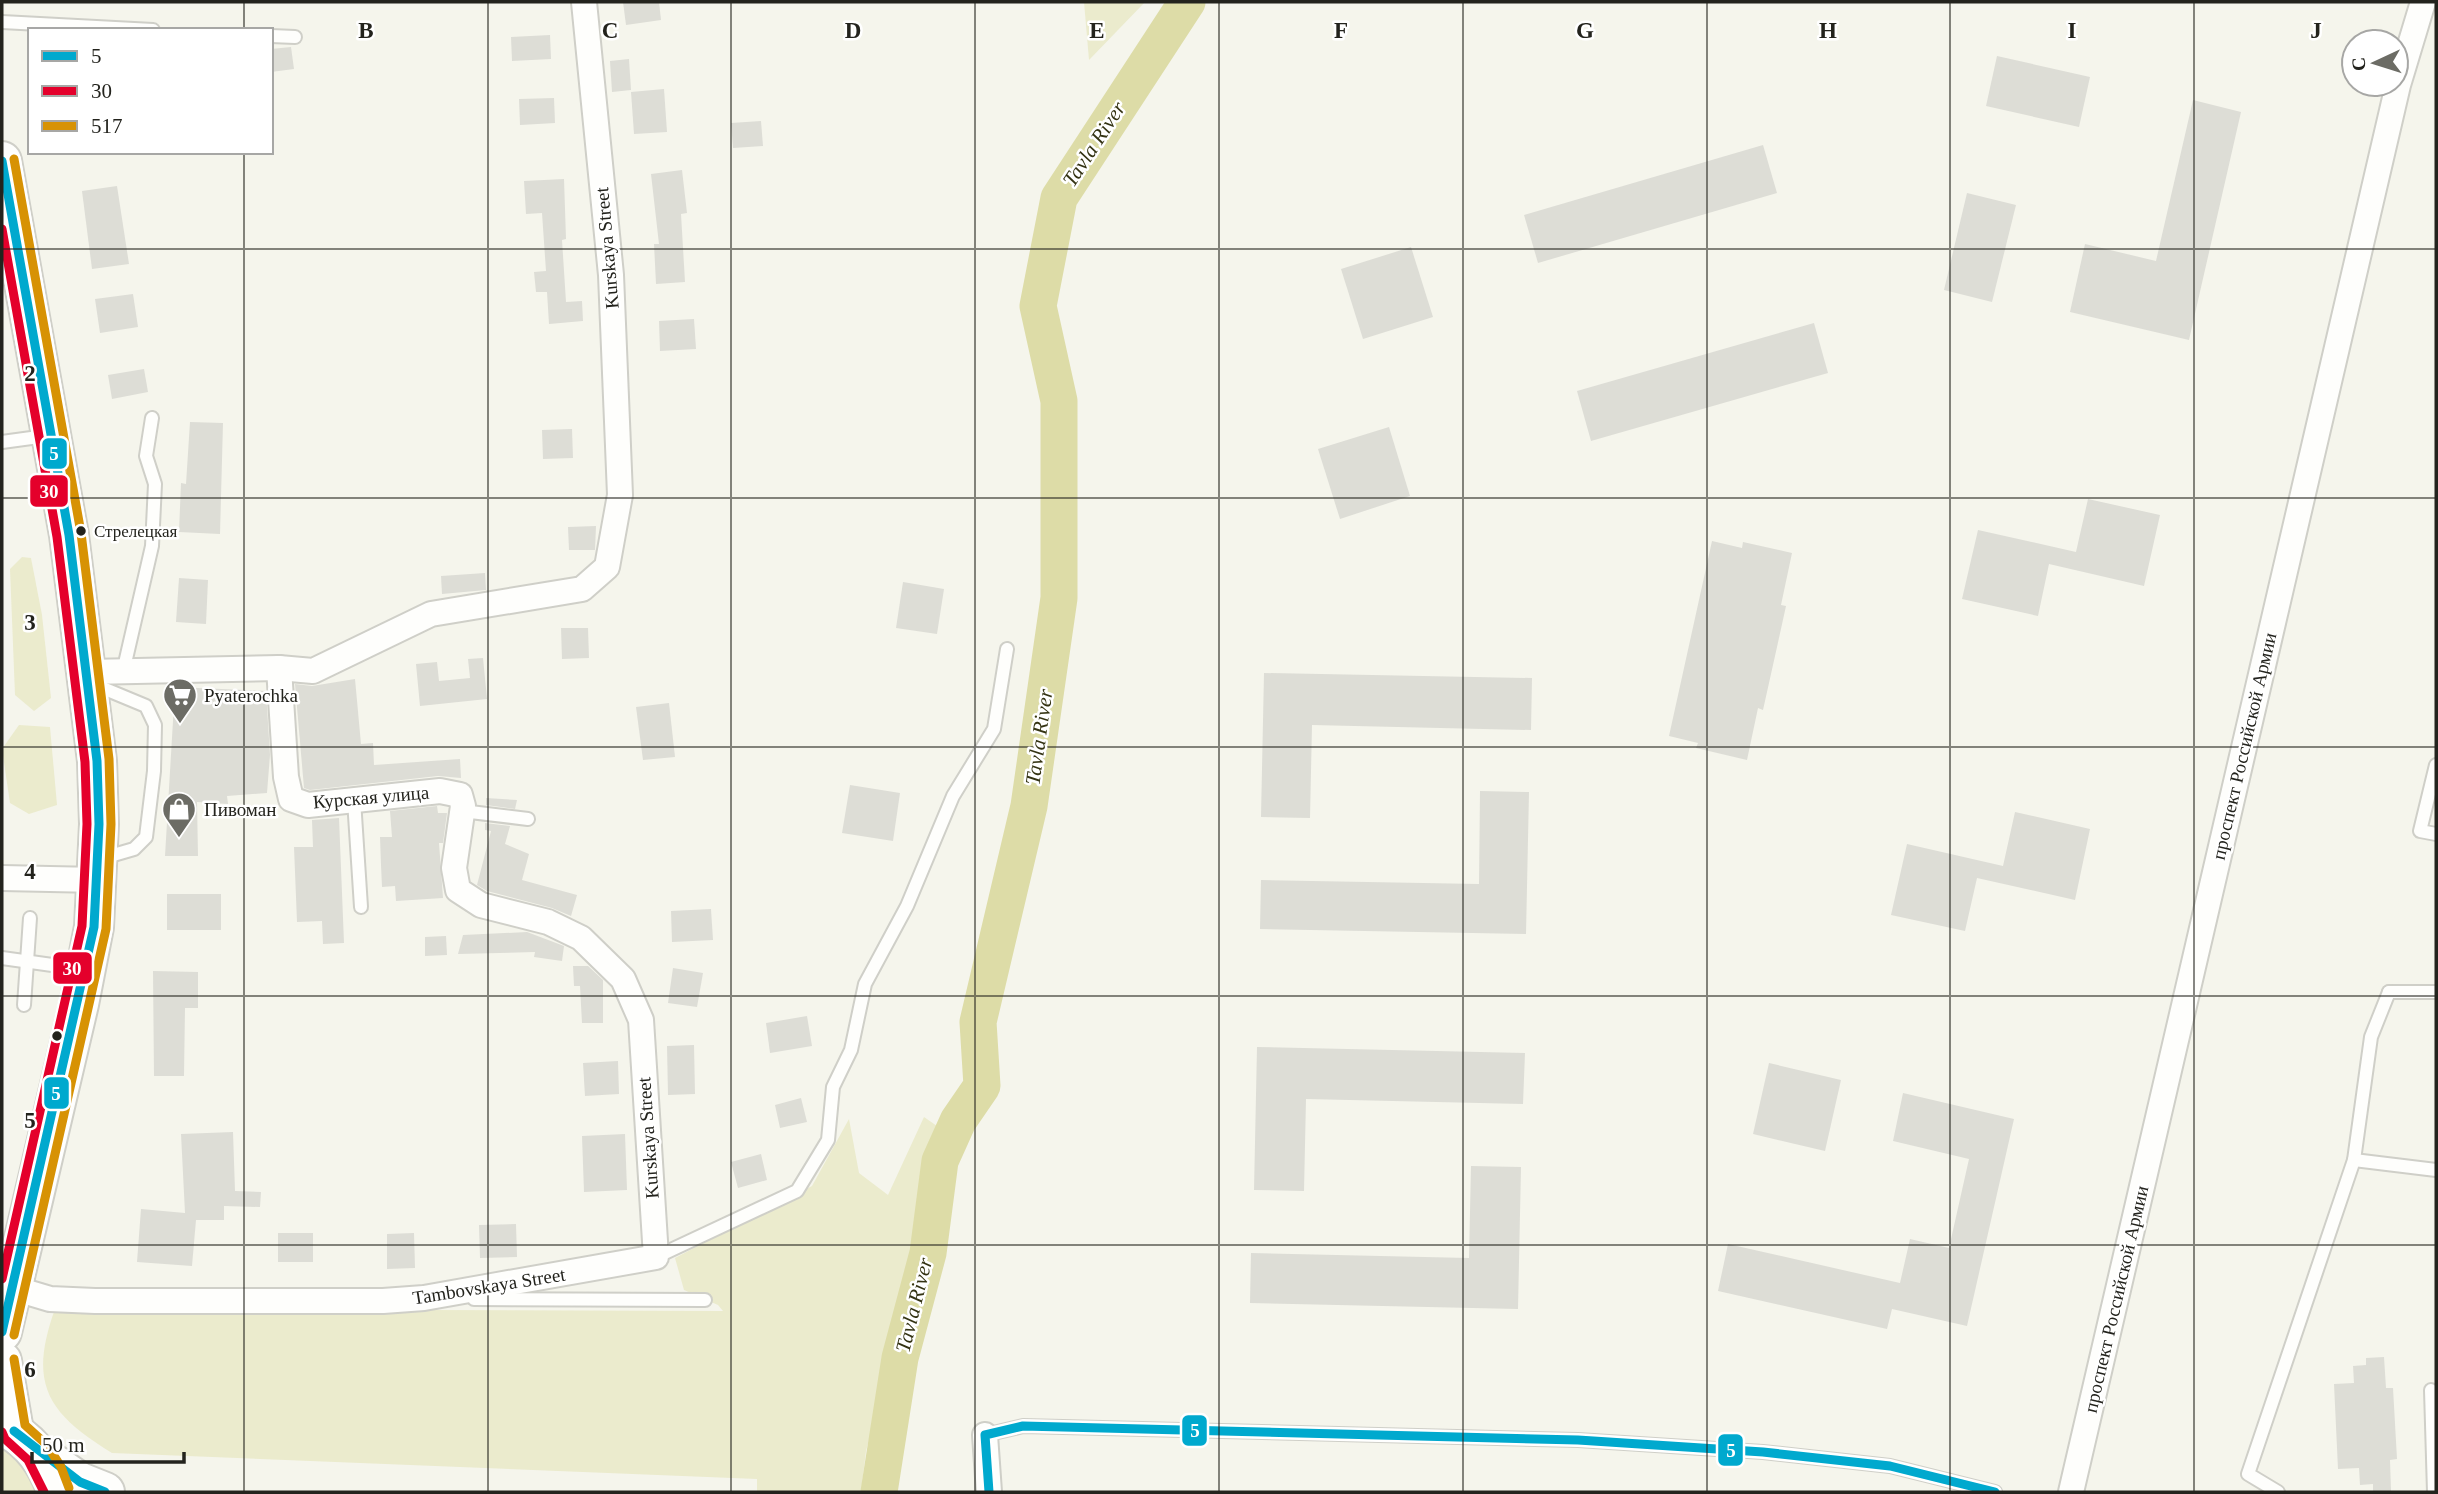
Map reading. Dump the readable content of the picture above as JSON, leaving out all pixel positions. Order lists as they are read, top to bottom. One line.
{"streets":{"street":["Kurskaya Street","проспект Российской Армии","Курская улица","Tambovskaya Street"]},"crossings":[["Kurskaya Street","Курская улица"],["Kurskaya Street","Tambovskaya Street"]],"water":["Tavla River"],"places":{"other":["Стрелецкая"],"supermarket":["Pyaterochka"],"shop":["Пивоман"]},"lines":["transit line 517","transit line 5","transit line 30"],"legend":["5","30","517"],"scale_bar":"50 m","north":"left","grid":{"columns":["B","C","D","E","F","G","H","I","J"],"rows":["2","3","4","5","6"]}}
